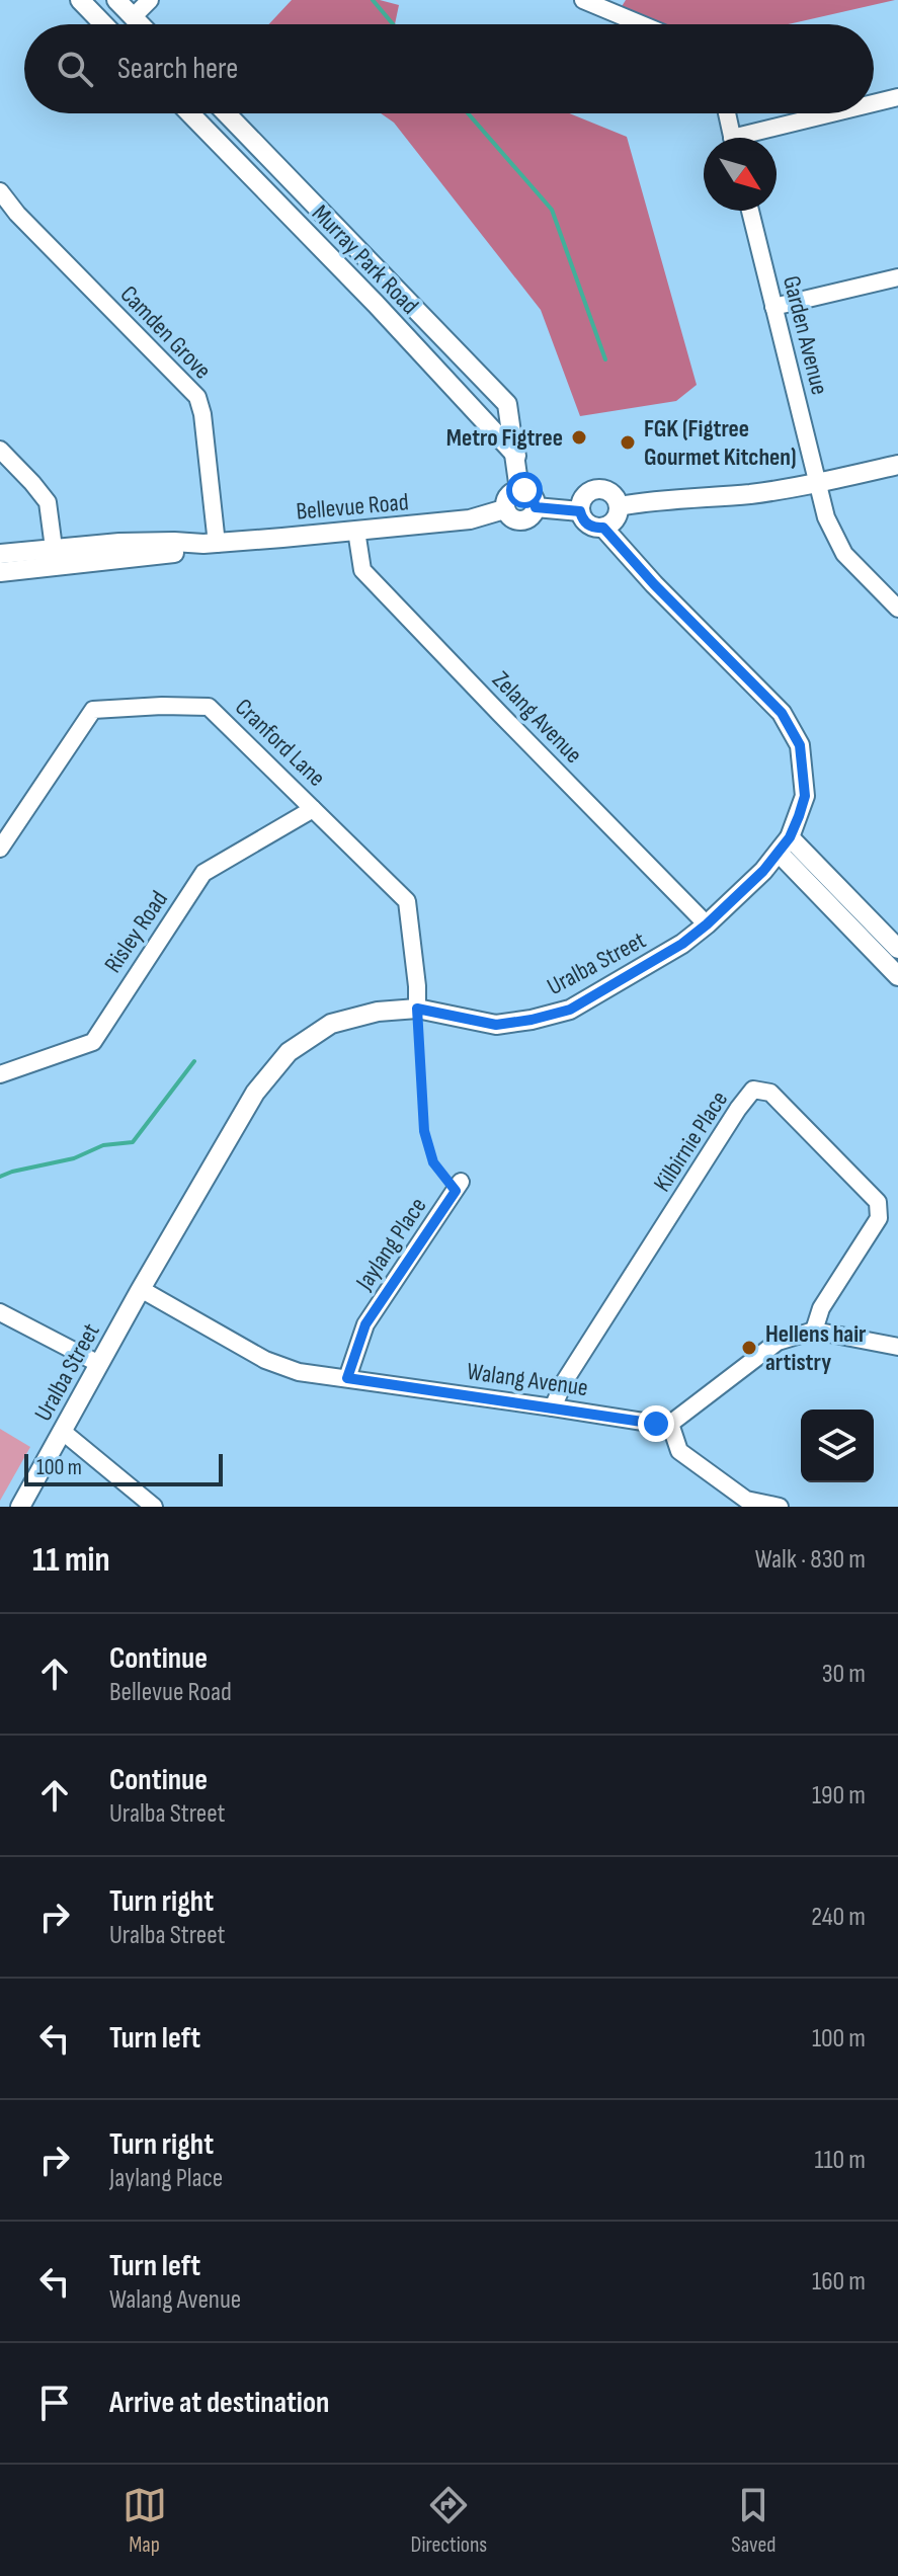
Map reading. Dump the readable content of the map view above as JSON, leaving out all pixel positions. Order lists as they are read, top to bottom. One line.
{"streets":{"street":["Murray Park Road","Camden Grove","Garden Avenue","Bellevue Road","Zelang Avenue","Cranford Lane","Risley Road","Uralba Street","Kilbirnie Place","Jaylang Place","Walang Avenue"]},"crossings":[["Murray Park Road","Bellevue Road"],["Camden Grove","Bellevue Road"],["Bellevue Road","Zelang Avenue"],["Zelang Avenue","Uralba Street"],["Cranford Lane","Risley Road"],["Cranford Lane","Uralba Street"],["Uralba Street","Walang Avenue"],["Kilbirnie Place","Walang Avenue"],["Jaylang Place","Walang Avenue"]],"places":["Metro Figtree","FGK (Figtree Gourmet Kitchen)","Hellens hair artistry"],"scale_bar":"100 m","north":"bottom right","page":{"search":"Search here","scale":"100 m","heading":["11 min","Walk · 830 m"],"list":[["Continue","Bellevue Road","30 m"],["Continue","Uralba Street","190 m"],["Turn right","Uralba Street","240 m"],["Turn left","100 m"],["Turn right","Jaylang Place","110 m"],["Turn left","Walang Avenue","160 m"],"Arrive at destination"],"nav":["Map","Directions","Saved"]}}
